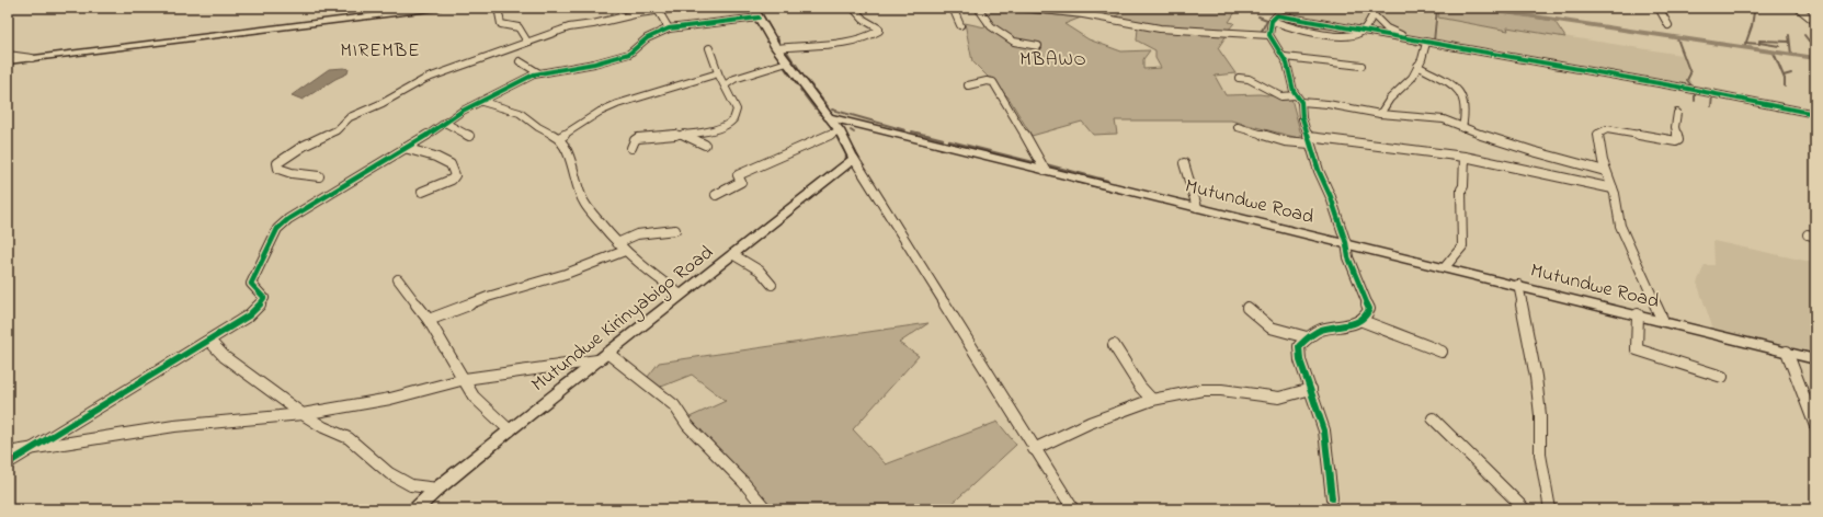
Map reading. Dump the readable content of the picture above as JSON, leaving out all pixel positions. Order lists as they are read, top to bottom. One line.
{"streets":{"main road":["Mutundwe Road"],"street":["Mutundwe Kirinyabigo Road"]},"districts":["MIREMBE","MBAWO"]}
